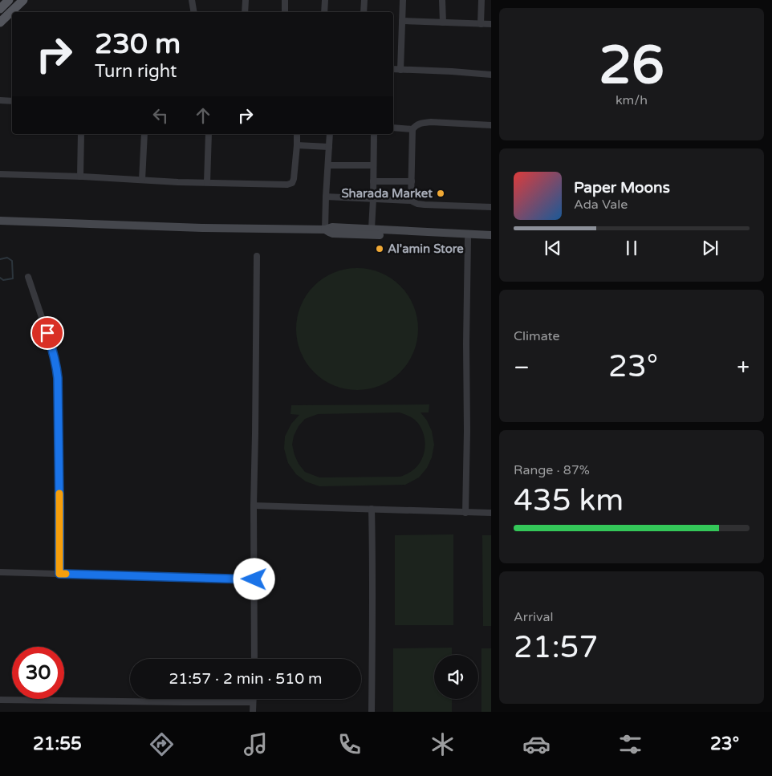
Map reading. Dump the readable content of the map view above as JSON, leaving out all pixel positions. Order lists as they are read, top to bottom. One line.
{"places":["Sharada Market","Al'amin Store"],"page":{"tile":[["26","km/h"],"Climate",["Range · 87%","435 km"],["Arrival","21:57"]],"turn":["230 m","Turn right"],"song":["Paper Moons","Ada Vale"],"heat":["−","23°","+"],"limit":"30","trip":"21:57 · 2 min · 510 m","tabs":["21:55","23°"]}}
